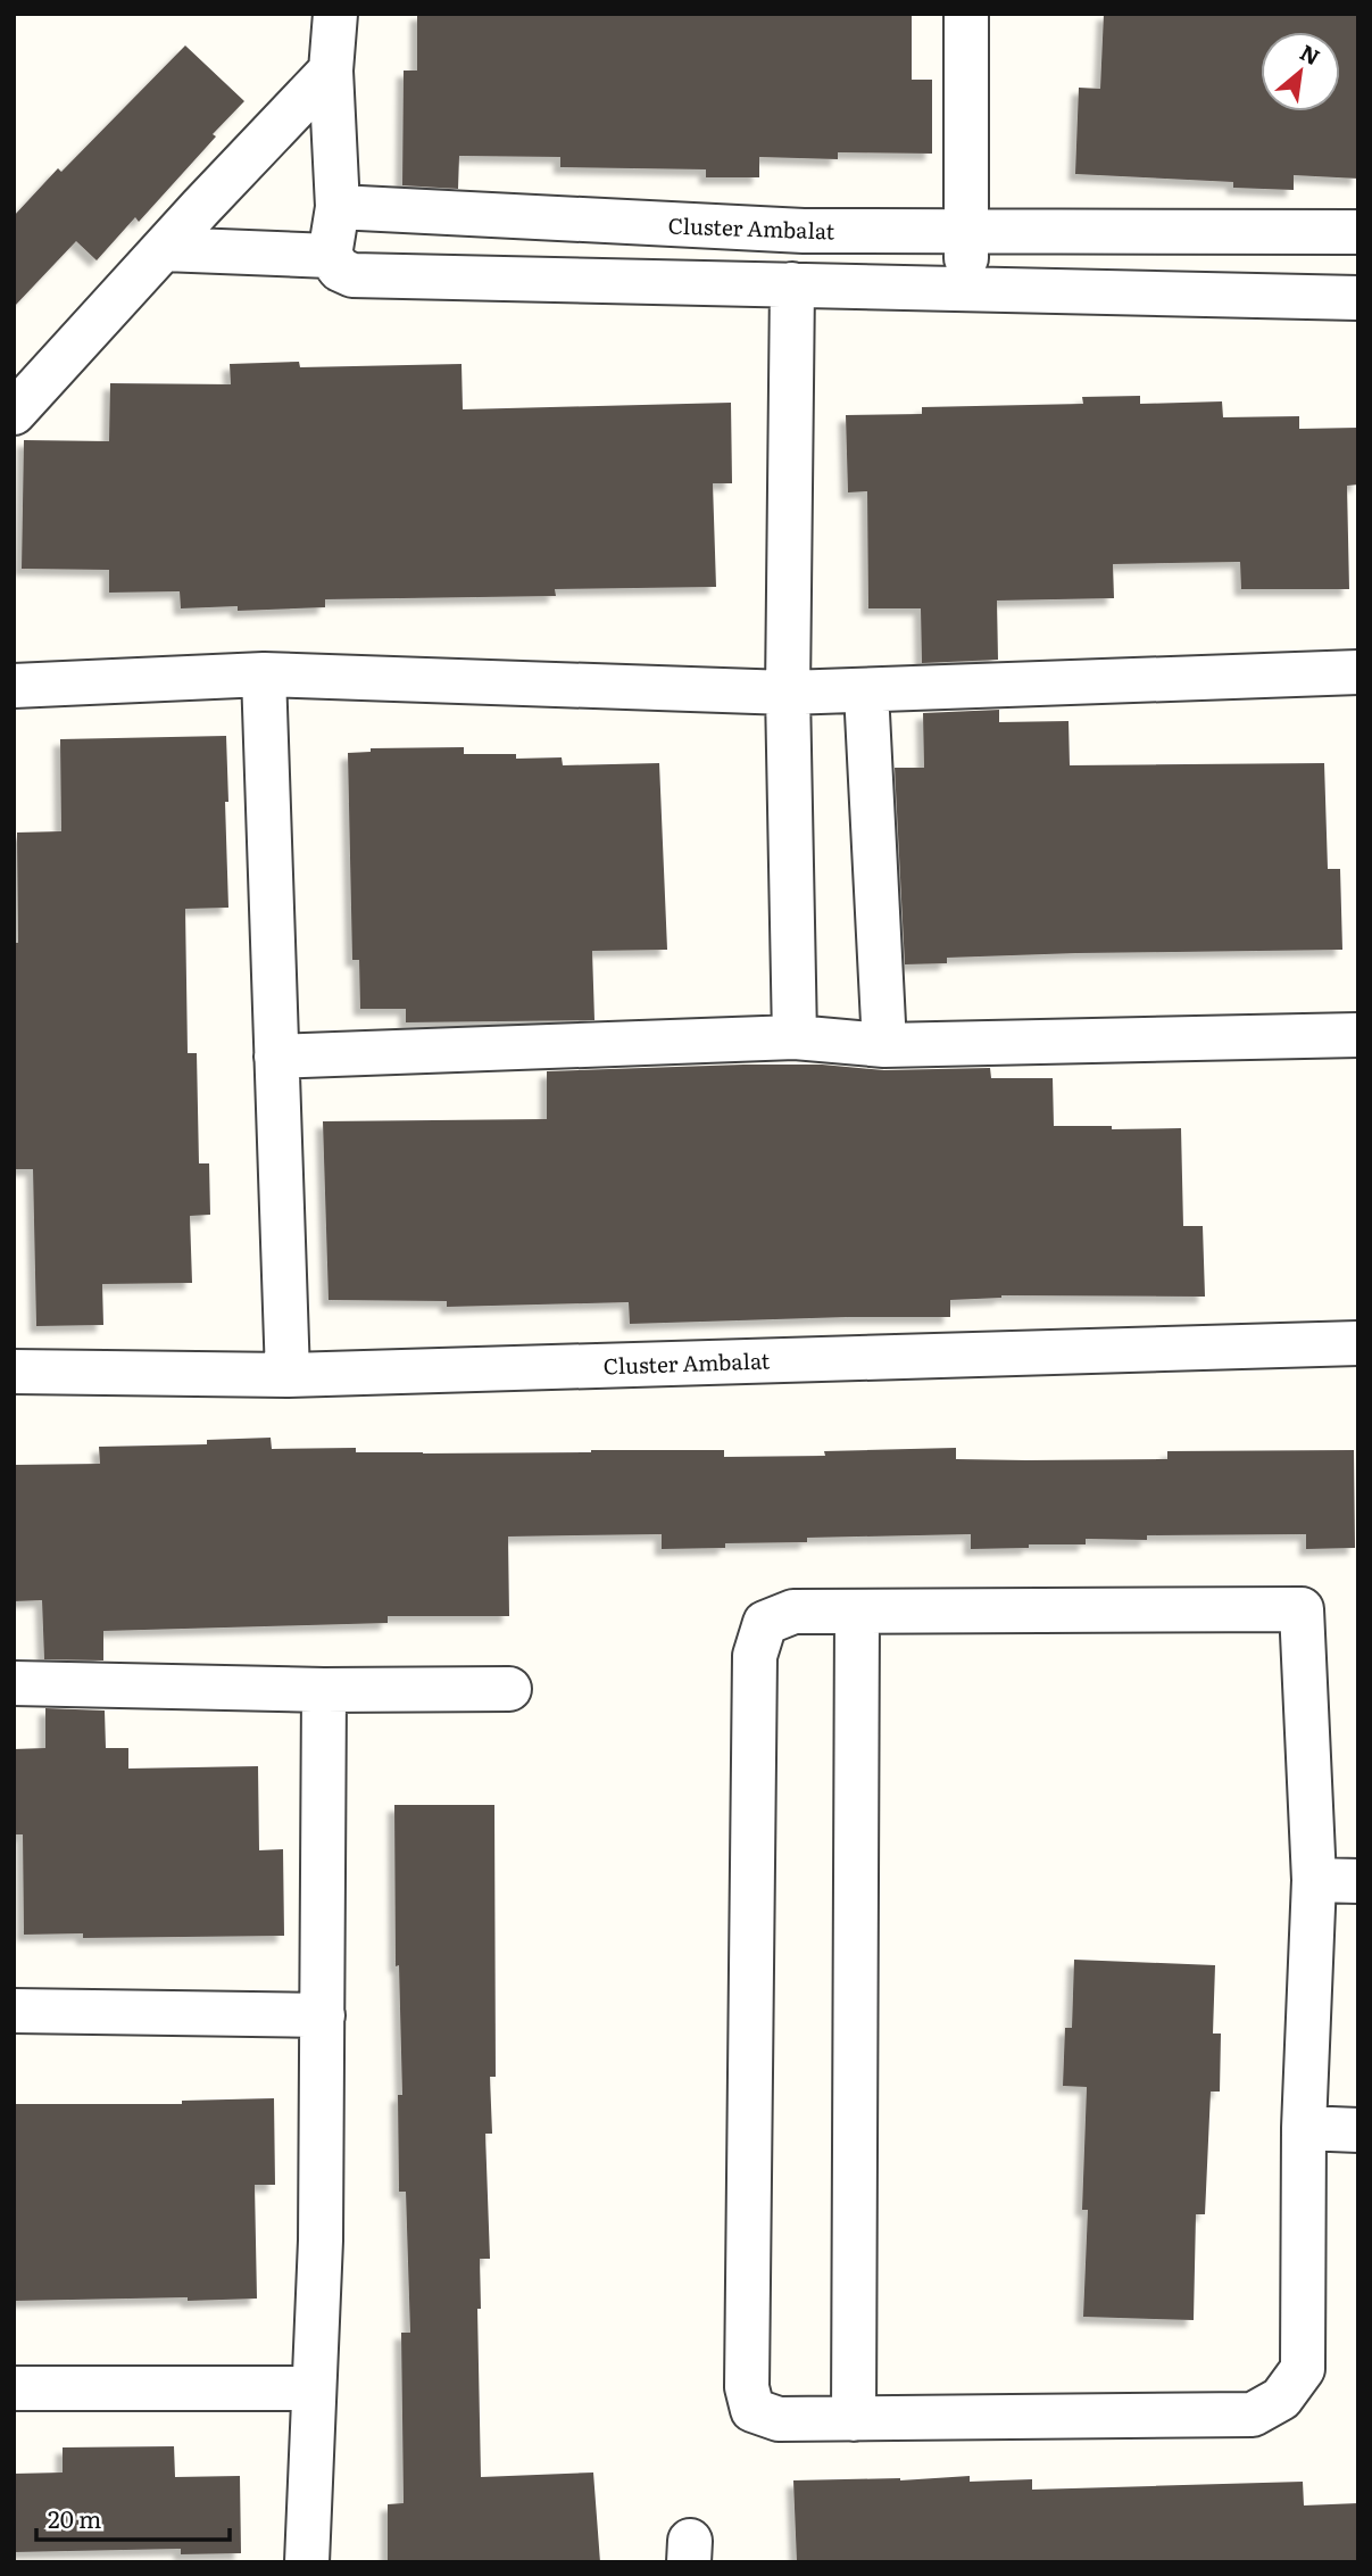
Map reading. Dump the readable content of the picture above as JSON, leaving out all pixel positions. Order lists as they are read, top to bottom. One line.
{"streets":{"street":["Cluster Ambalat"]},"scale_bar":"20 m","north":"top right"}
